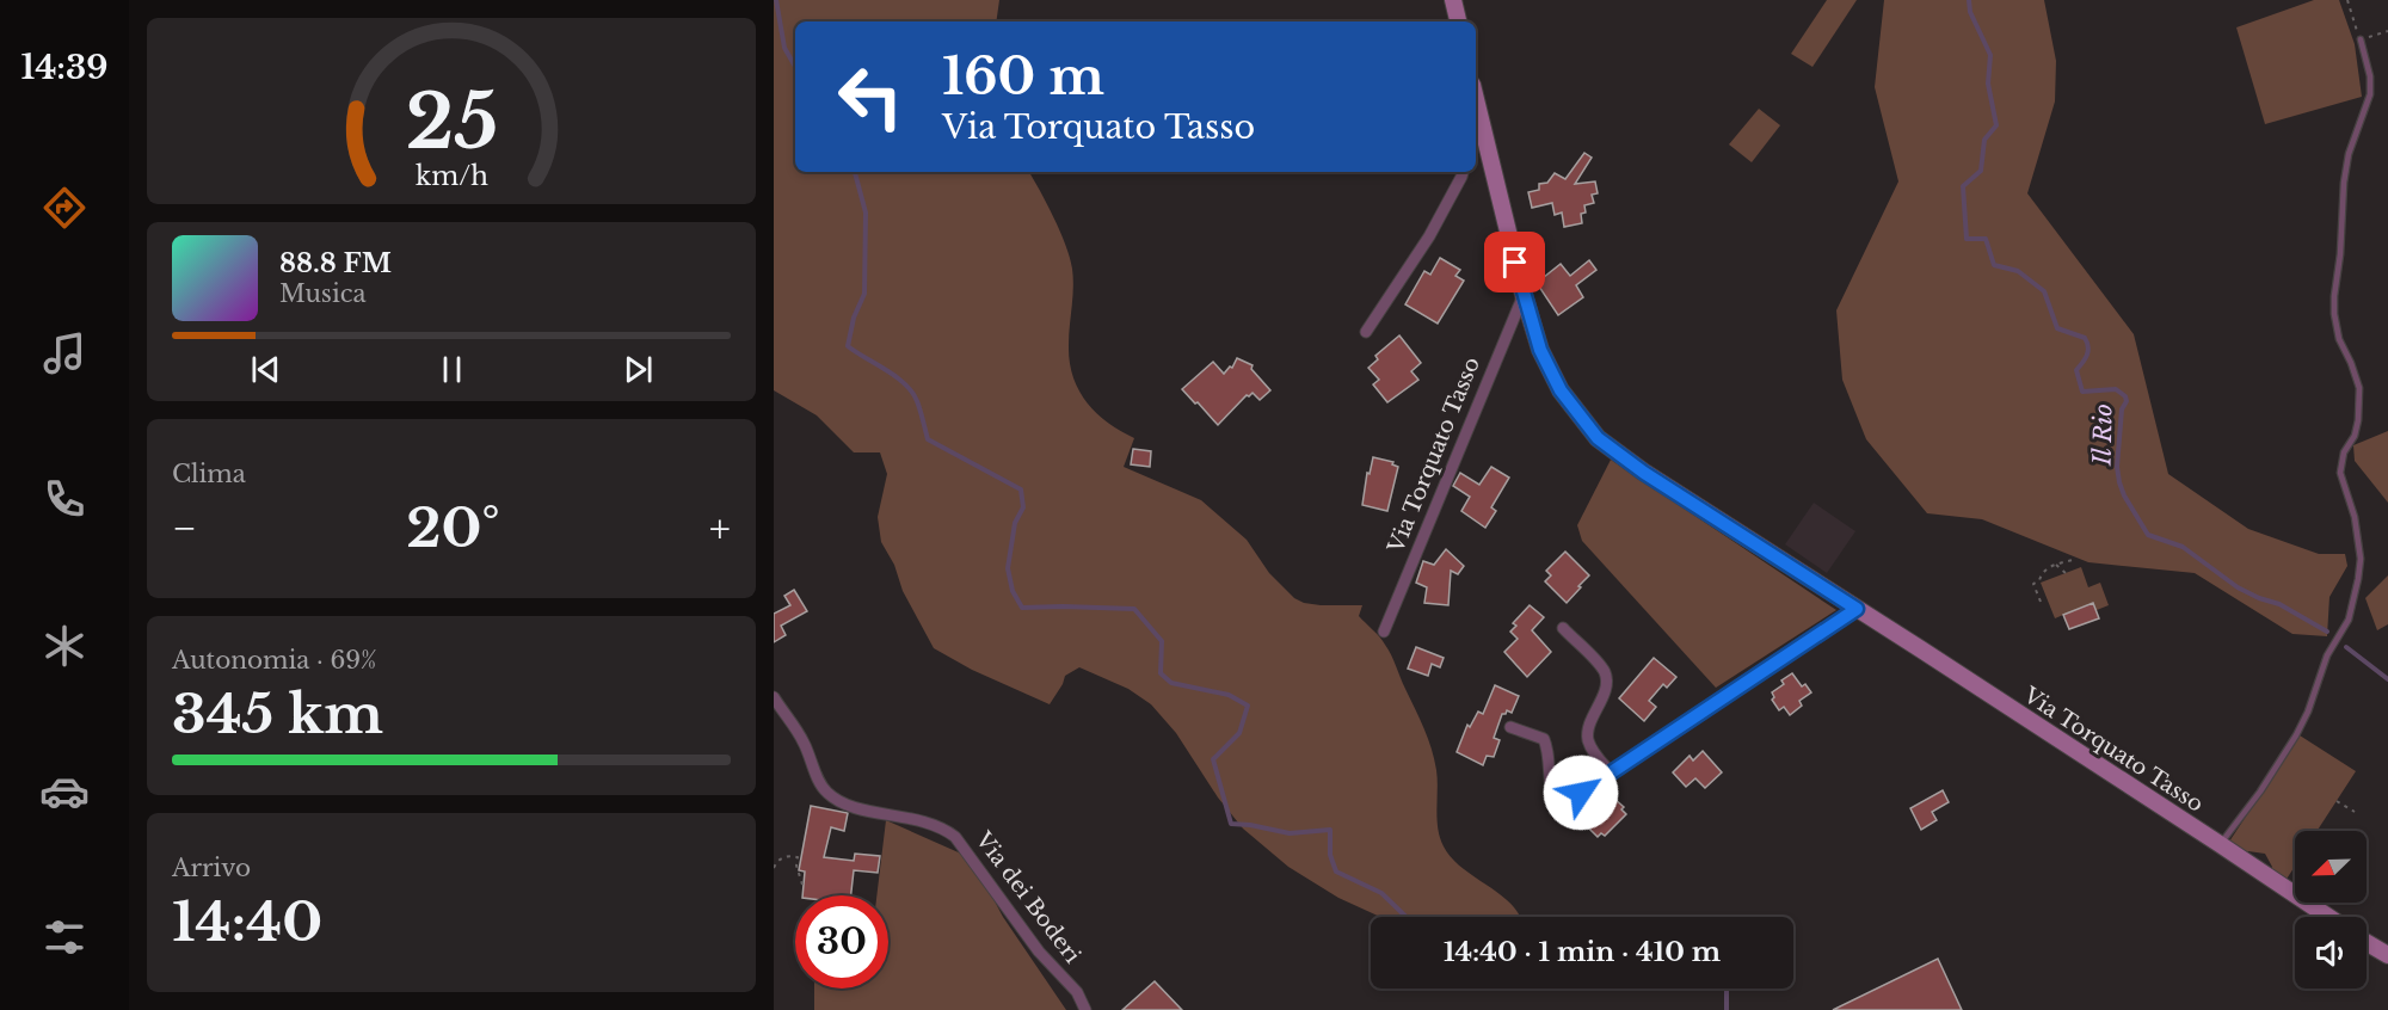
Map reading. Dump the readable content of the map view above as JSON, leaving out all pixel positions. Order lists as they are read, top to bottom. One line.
{"streets":{"street":["Via Torquato Tasso","Via dei Boderi"]},"water":["Il Rio"],"north":"bottom left","page":{"tabs":"14:39","turn":["160 m","Via Torquato Tasso"],"song":["88.8 FM","Musica"],"tile":["Clima",["Autonomia · 69%","345 km"],["Arrivo","14:40"]],"heat":["−","20°","+"],"limit":"30","trip":"14:40 · 1 min · 410 m","gauge":["25","km/h"]}}
